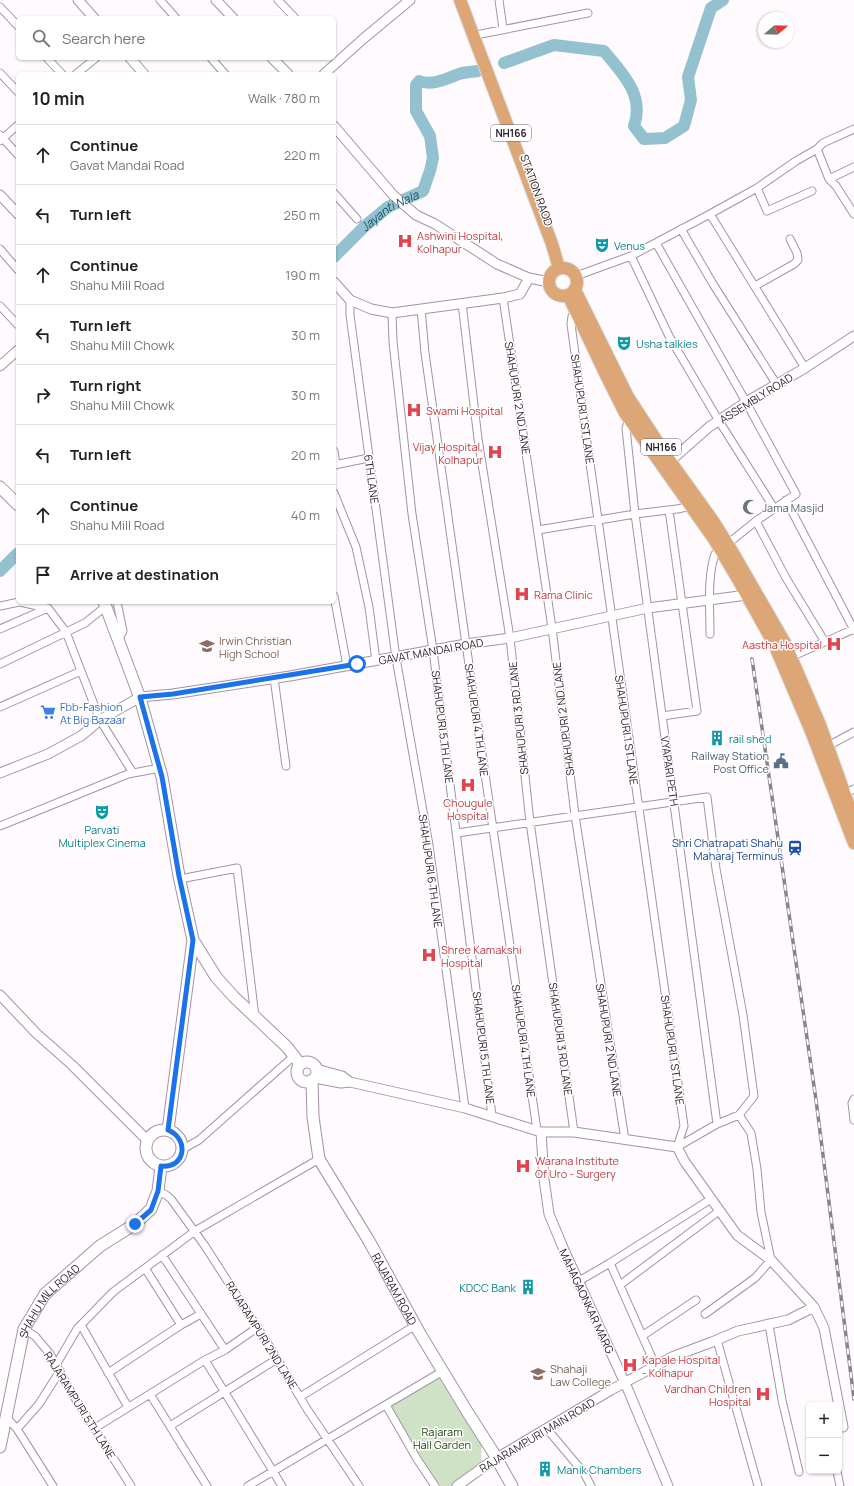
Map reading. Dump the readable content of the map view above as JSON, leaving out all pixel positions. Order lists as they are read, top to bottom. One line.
{"streets":{"highway":["NH166","STATION RAOD"],"main road":["RAJARAM ROAD","SHAHU MILL ROAD"],"street":["SHAHUPURI 2 ND LANE","ASSEMBLY ROAD","SHAHUPURI 1 ST LANE","6TH LANE","GAVAT MANDAI ROAD","SHAHUPURI 3 RD LANE","SHAHUPURI 4 TH LANE","SHAHUPURI 5 TH LANE","VYAPARI PETH","SHAHUPURI 6 TH LANE","MAHAGAONKAR MARG","RAJARAMPURI 2ND LANE","RAJARAMPURI 5TH LANE","RAJARAMPURI MAIN ROAD"]},"crossings":[["NH166","STATION RAOD"],["NH166","ASSEMBLY ROAD"],["NH166","SHAHUPURI 1 ST LANE"],["NH166","VYAPARI PETH"],["SHAHUPURI 2 ND LANE","GAVAT MANDAI ROAD"],["6TH LANE","GAVAT MANDAI ROAD"],["6TH LANE","SHAHUPURI 6 TH LANE"],["GAVAT MANDAI ROAD","SHAHUPURI 3 RD LANE"],["GAVAT MANDAI ROAD","SHAHUPURI 4 TH LANE"],["GAVAT MANDAI ROAD","SHAHUPURI 5 TH LANE"],["GAVAT MANDAI ROAD","SHAHUPURI 6 TH LANE"],["SHAHUPURI 4 TH LANE","MAHAGAONKAR MARG"],["RAJARAM ROAD","RAJARAMPURI MAIN ROAD"],["MAHAGAONKAR MARG","RAJARAMPURI MAIN ROAD"],["SHAHU MILL ROAD","RAJARAMPURI 2ND LANE"],["SHAHU MILL ROAD","RAJARAMPURI 5TH LANE"]],"water":["Jayanti Nala"],"parks":["Rajaram Hall Garden"],"places":{"hospital":["Ashwini Hospital, Kolhapur","Swami Hospital","Vijay Hospital, Kolhapur","Rama Clinic","Aastha Hospital","Chougule Hospital","Shree Kamakshi Hospital","Warana Institute Of Uro - Surgery","Kapale Hospital - Kolhapur","Vardhan Children Hospital"],"theatre":["Venus","Usha talkies","Parvati Multiplex Cinema"],"mosque":["Jama Masjid"],"school or university":["Irwin Christian High School","Shahaji Law College"],"supermarket":["Fbb-Fashion At Big Bazaar"],"building":["rail shed","KDCC Bank","Manik Chambers"],"public building":["Railway Station Post Office"],"station":["Shri Chatrapati Shahu Maharaj Terminus"]},"north":"right","page":{"search":"Search here","heading":["10 min","Walk · 780 m"],"list":[["Continue","Gavat Mandai Road","220 m"],["Turn left","250 m"],["Continue","Shahu Mill Road","190 m"],["Turn left","Shahu Mill Chowk","30 m"],["Turn right","Shahu Mill Chowk","30 m"],["Turn left","20 m"],["Continue","Shahu Mill Road","40 m"],"Arrive at destination"],"map_buttons":["+","−"]}}
